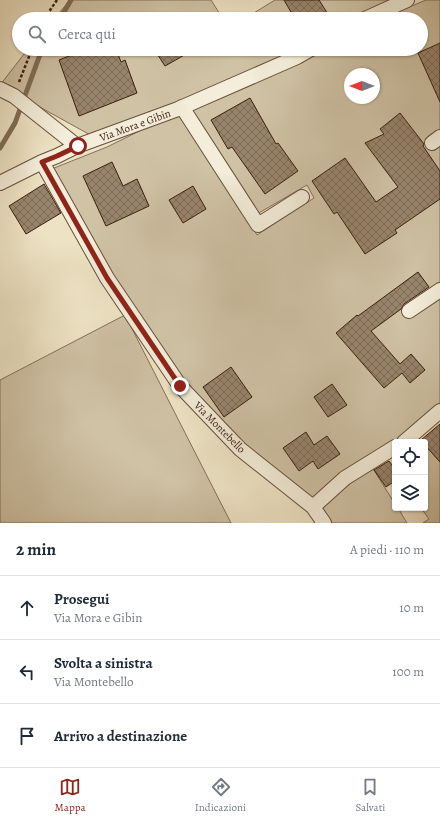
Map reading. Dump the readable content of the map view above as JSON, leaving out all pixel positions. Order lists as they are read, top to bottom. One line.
{"streets":{"street":["Via Mora e Gibin","Via Montebello"]},"crossings":[["Via Mora e Gibin","Via Montebello"]],"north":"left","page":{"search":"Cerca qui","heading":["2 min","A piedi · 110 m"],"list":[["Prosegui","Via Mora e Gibin","10 m"],["Svolta a sinistra","Via Montebello","100 m"],"Arrivo a destinazione"],"nav":["Mappa","Indicazioni","Salvati"]}}
